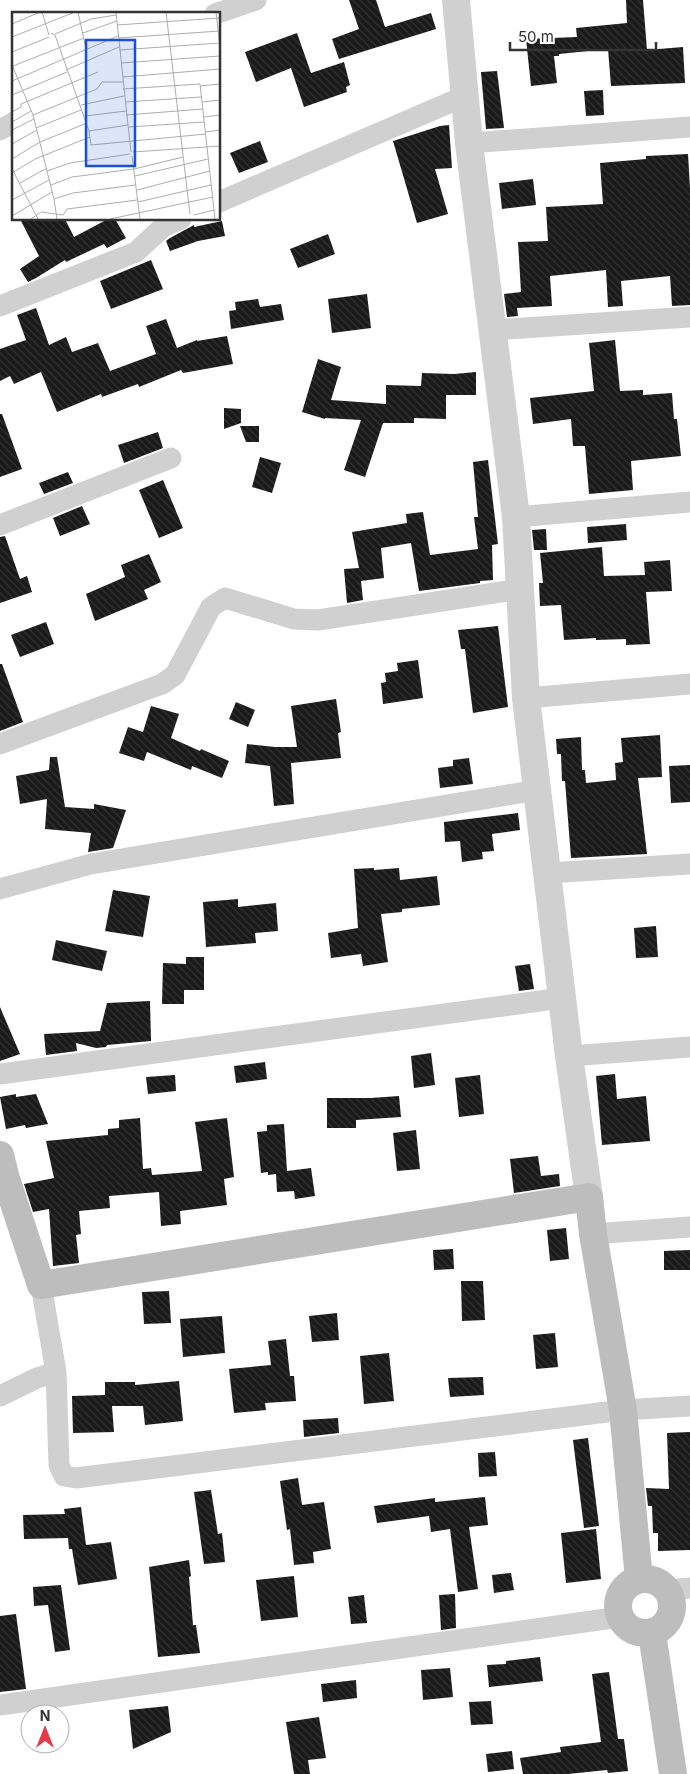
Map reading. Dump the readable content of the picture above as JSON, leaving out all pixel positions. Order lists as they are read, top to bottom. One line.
{"scale_bar":"50 m","north":"top"}
